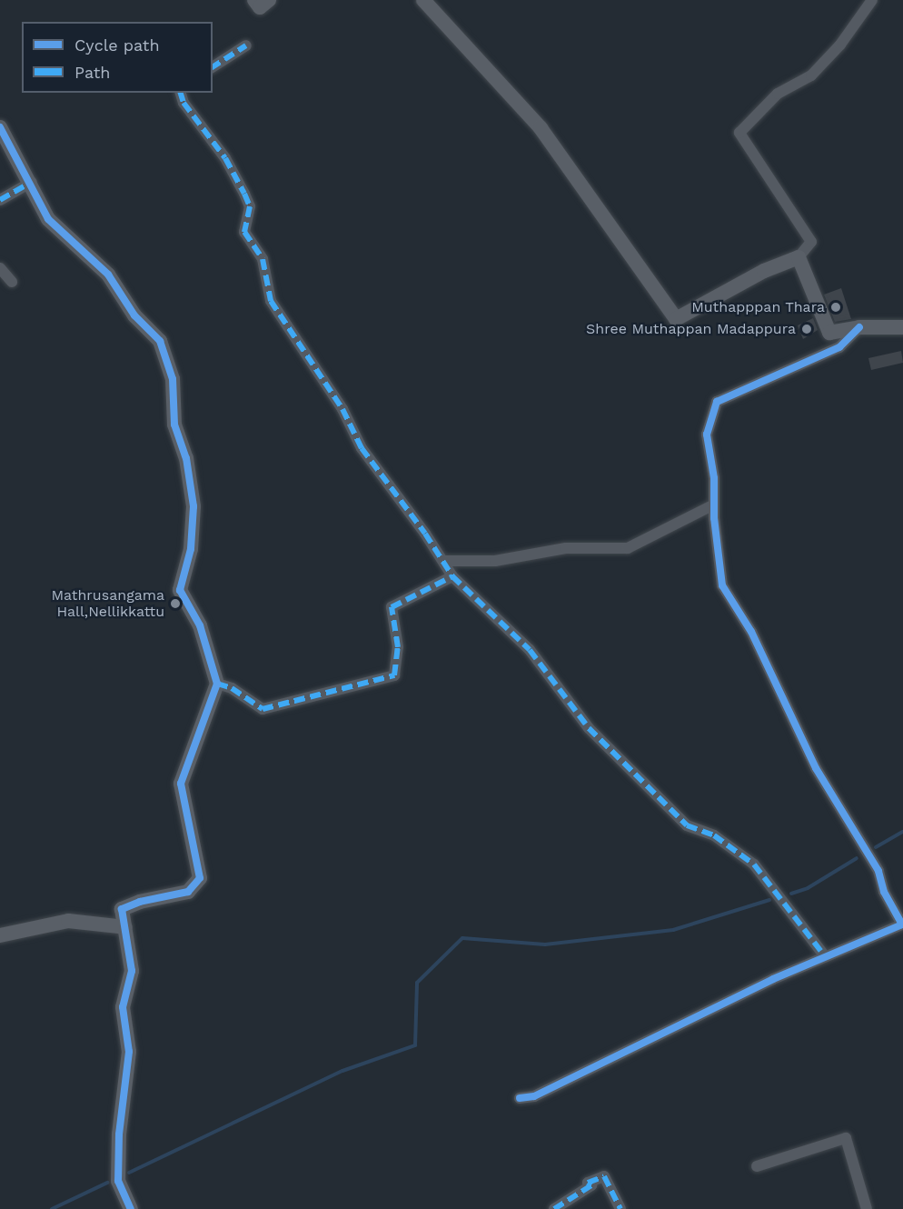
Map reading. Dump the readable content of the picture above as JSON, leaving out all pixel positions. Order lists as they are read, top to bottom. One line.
{"places":["Muthapppan Thara","Shree Muthappan Madappura","Mathrusangama Hall,Nellikkattu"],"legend":["Cycle path","Path"]}
